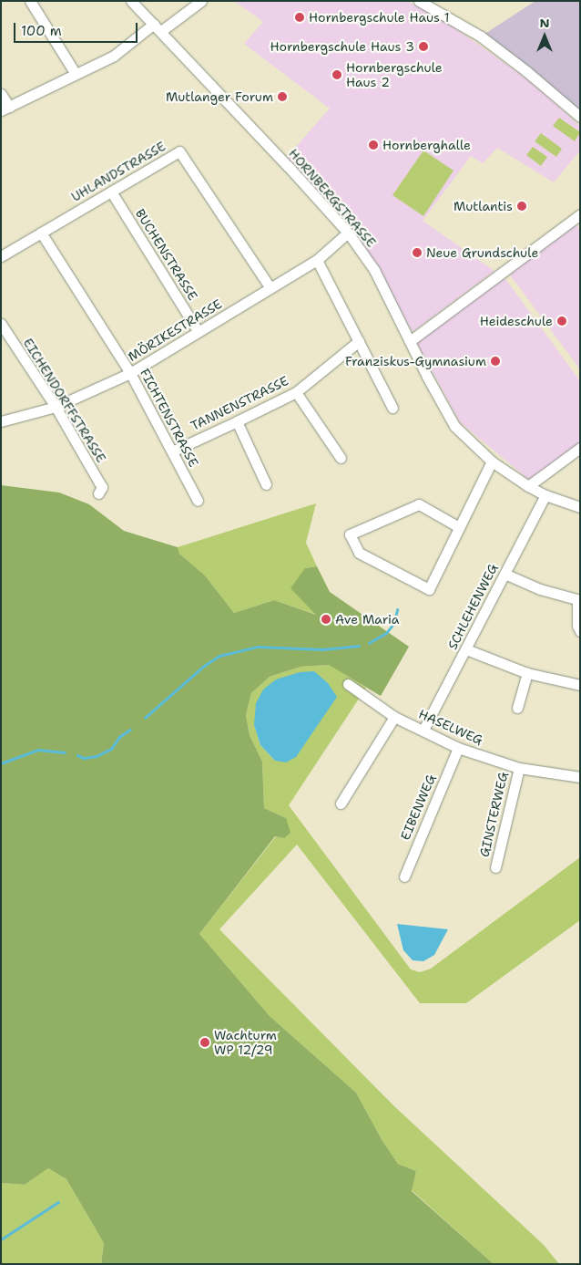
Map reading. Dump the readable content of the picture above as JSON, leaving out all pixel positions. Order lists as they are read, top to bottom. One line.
{"streets":{"street":["UHLANDSTRASSE","HORNBERGSTRASSE","BUCHENSTRASSE","MÖRIKESTRASSE","EICHENDORFFSTRASSE","TANNENSTRASSE","FICHTENSTRASSE","SCHLEHENWEG","HASELWEG","EIBENWEG","GINSTERWEG"]},"crossings":[["UHLANDSTRASSE","BUCHENSTRASSE"],["UHLANDSTRASSE","MÖRIKESTRASSE"],["UHLANDSTRASSE","FICHTENSTRASSE"],["HORNBERGSTRASSE","MÖRIKESTRASSE"],["HORNBERGSTRASSE","SCHLEHENWEG"],["BUCHENSTRASSE","MÖRIKESTRASSE"],["MÖRIKESTRASSE","EICHENDORFFSTRASSE"],["MÖRIKESTRASSE","FICHTENSTRASSE"],["TANNENSTRASSE","FICHTENSTRASSE"],["SCHLEHENWEG","HASELWEG"],["HASELWEG","EIBENWEG"],["HASELWEG","GINSTERWEG"]],"places":["Hornbergschule Haus 1","Hornbergschule Haus 3","Hornbergschule Haus 2","Mutlanger Forum","Hornberghalle","Mutlantis","Neue Grundschule","Heideschule","Franziskus-Gymnasium","Ave Maria","Wachturm WP 12/29"],"scale_bar":"100 m","north":"top"}
